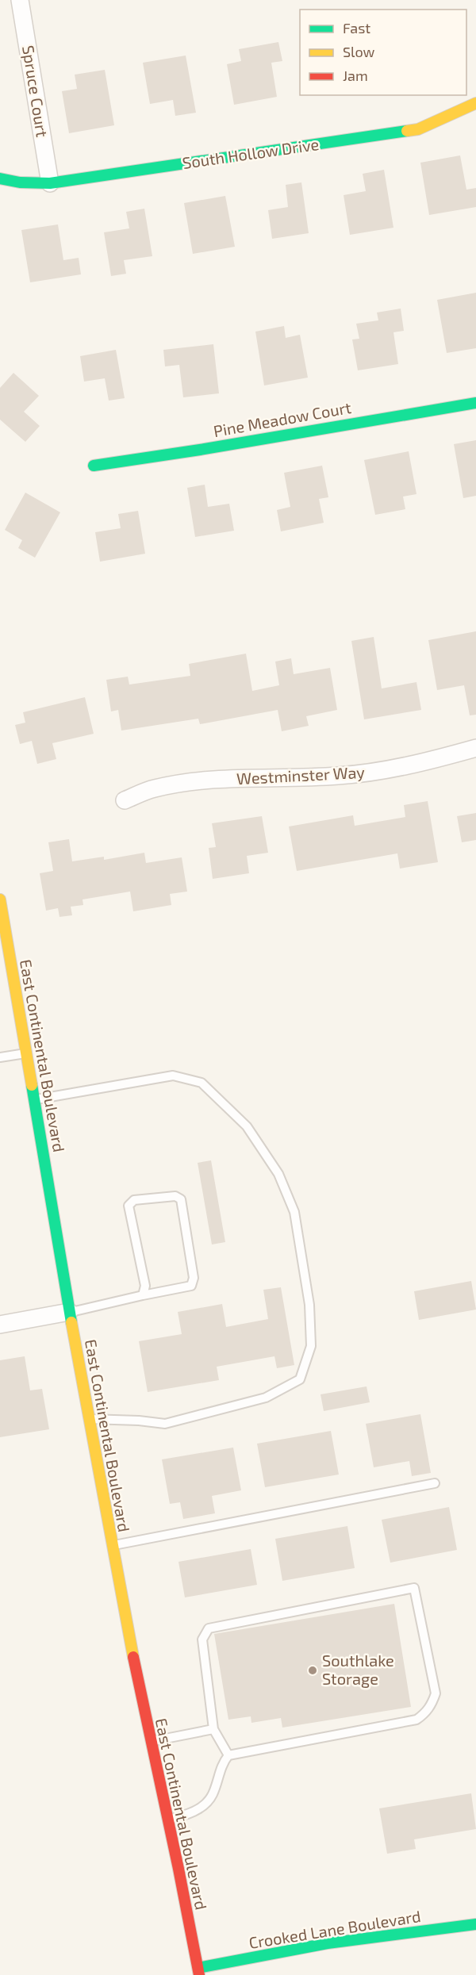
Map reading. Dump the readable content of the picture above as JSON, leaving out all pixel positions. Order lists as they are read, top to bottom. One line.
{"streets":{"street":["Spruce Court","South Hollow Drive","Pine Meadow Court","Westminster Way","East Continental Boulevard","Crooked Lane Boulevard"]},"crossings":[["Spruce Court","South Hollow Drive"],["East Continental Boulevard","Crooked Lane Boulevard"]],"places":["Southlake Storage"],"legend":["Fast","Slow","Jam"]}
